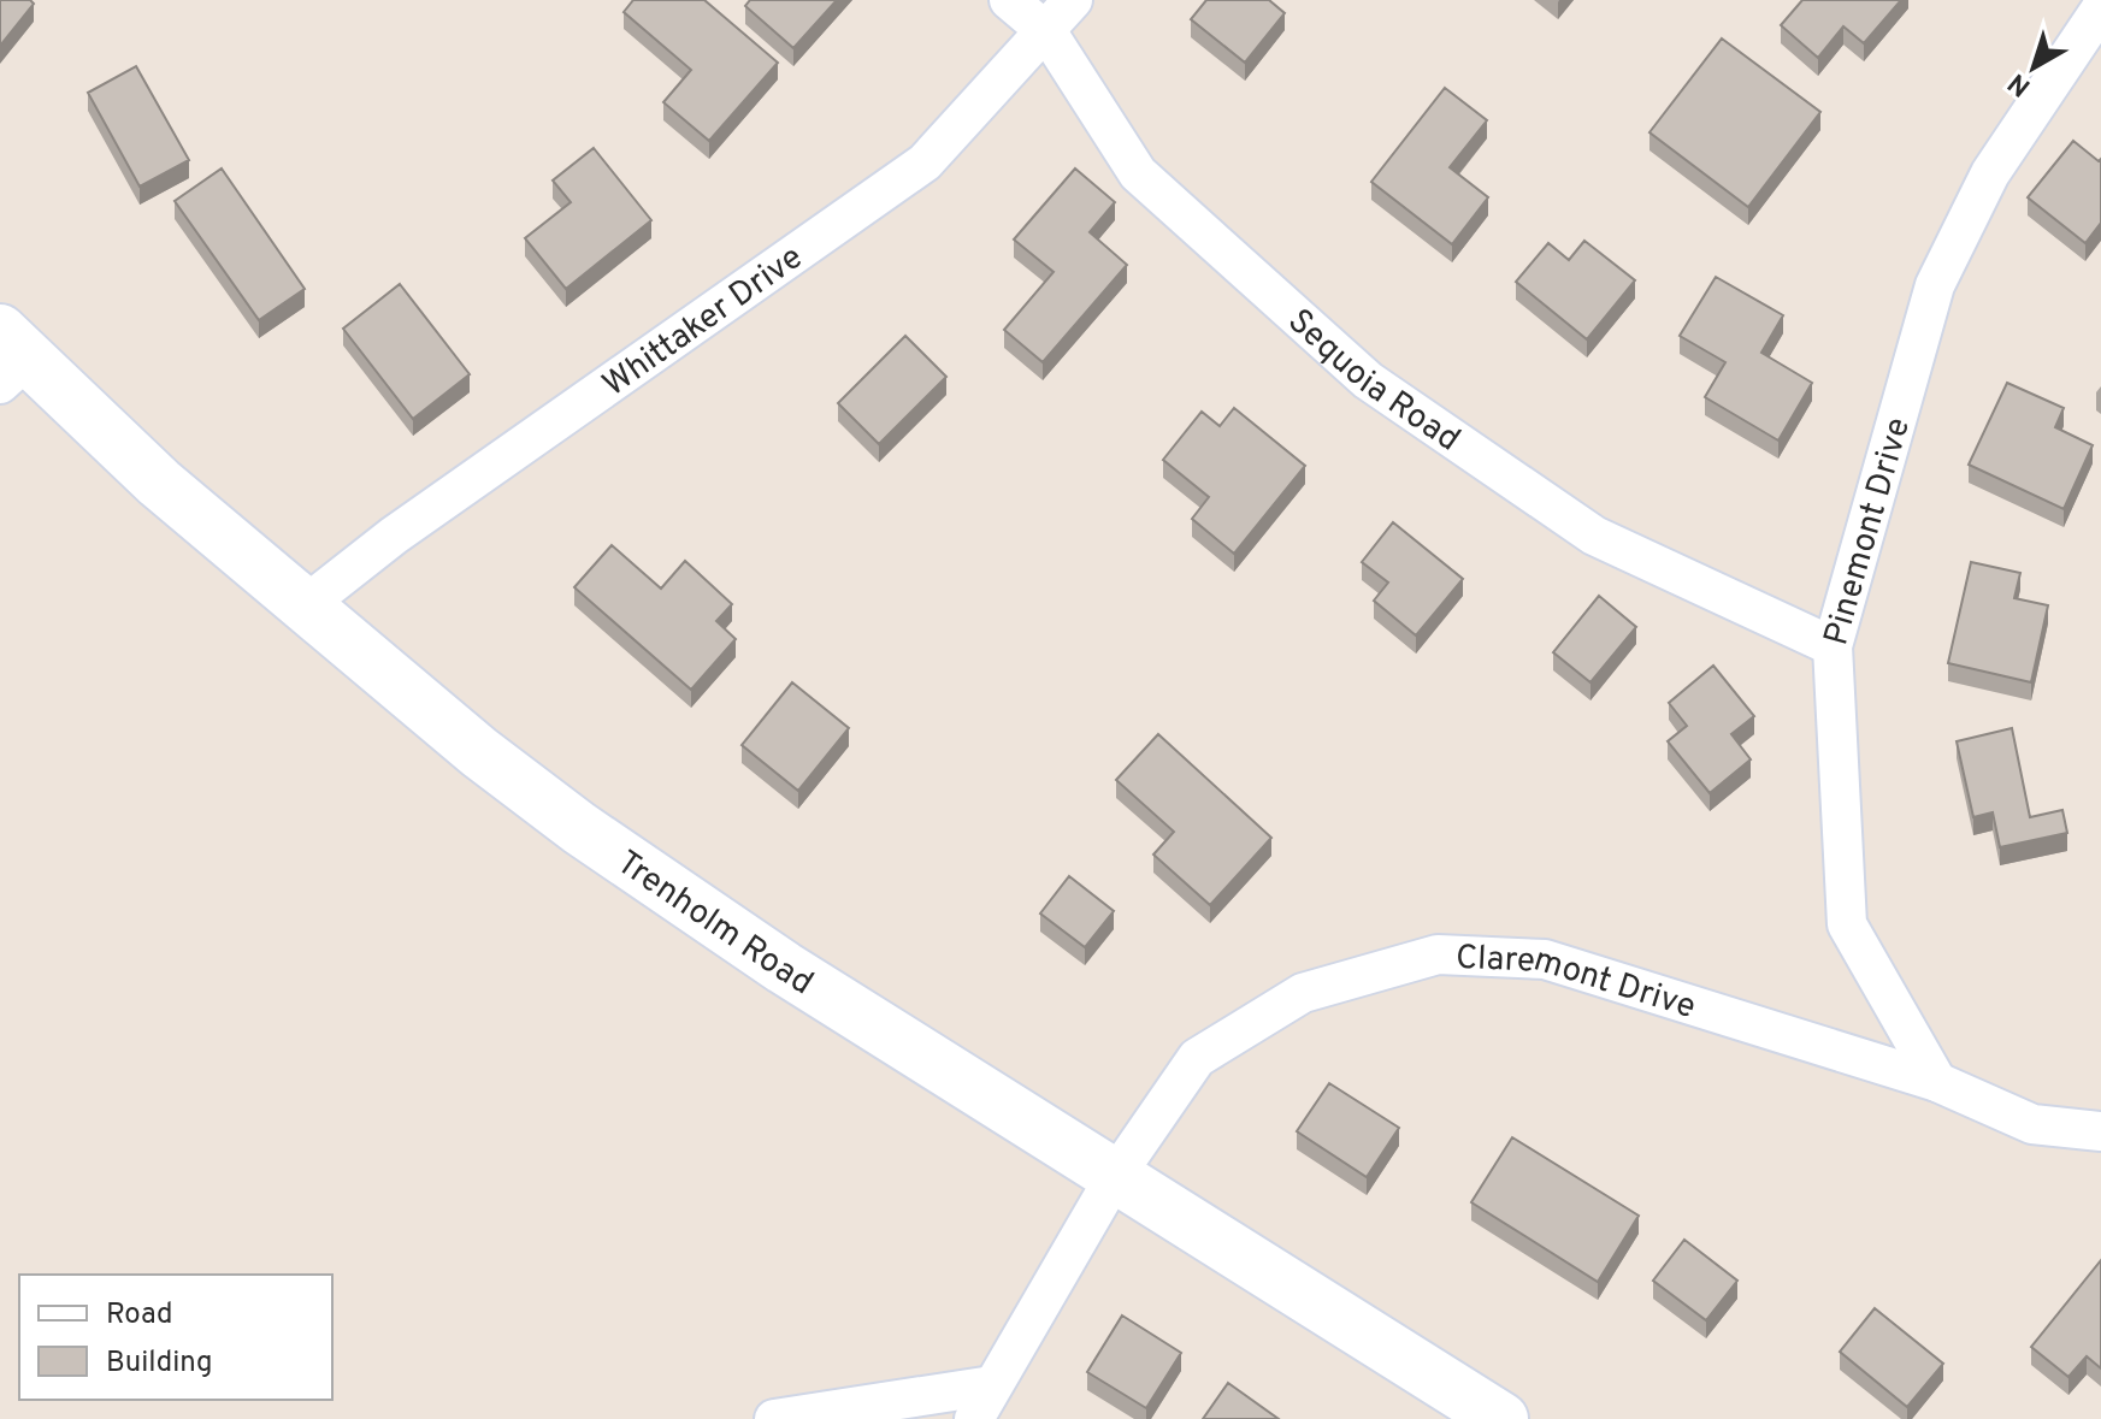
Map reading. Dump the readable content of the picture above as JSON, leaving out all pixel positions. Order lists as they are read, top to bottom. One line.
{"streets":{"main road":["Trenholm Road"],"street":["Whittaker Drive","Sequoia Road","Pinemont Drive","Claremont Drive"]},"crossings":[["Whittaker Drive","Sequoia Road"],["Whittaker Drive","Trenholm Road"],["Sequoia Road","Pinemont Drive"],["Pinemont Drive","Claremont Drive"],["Trenholm Road","Claremont Drive"]],"legend":["Road","Building"],"north":"bottom left"}
